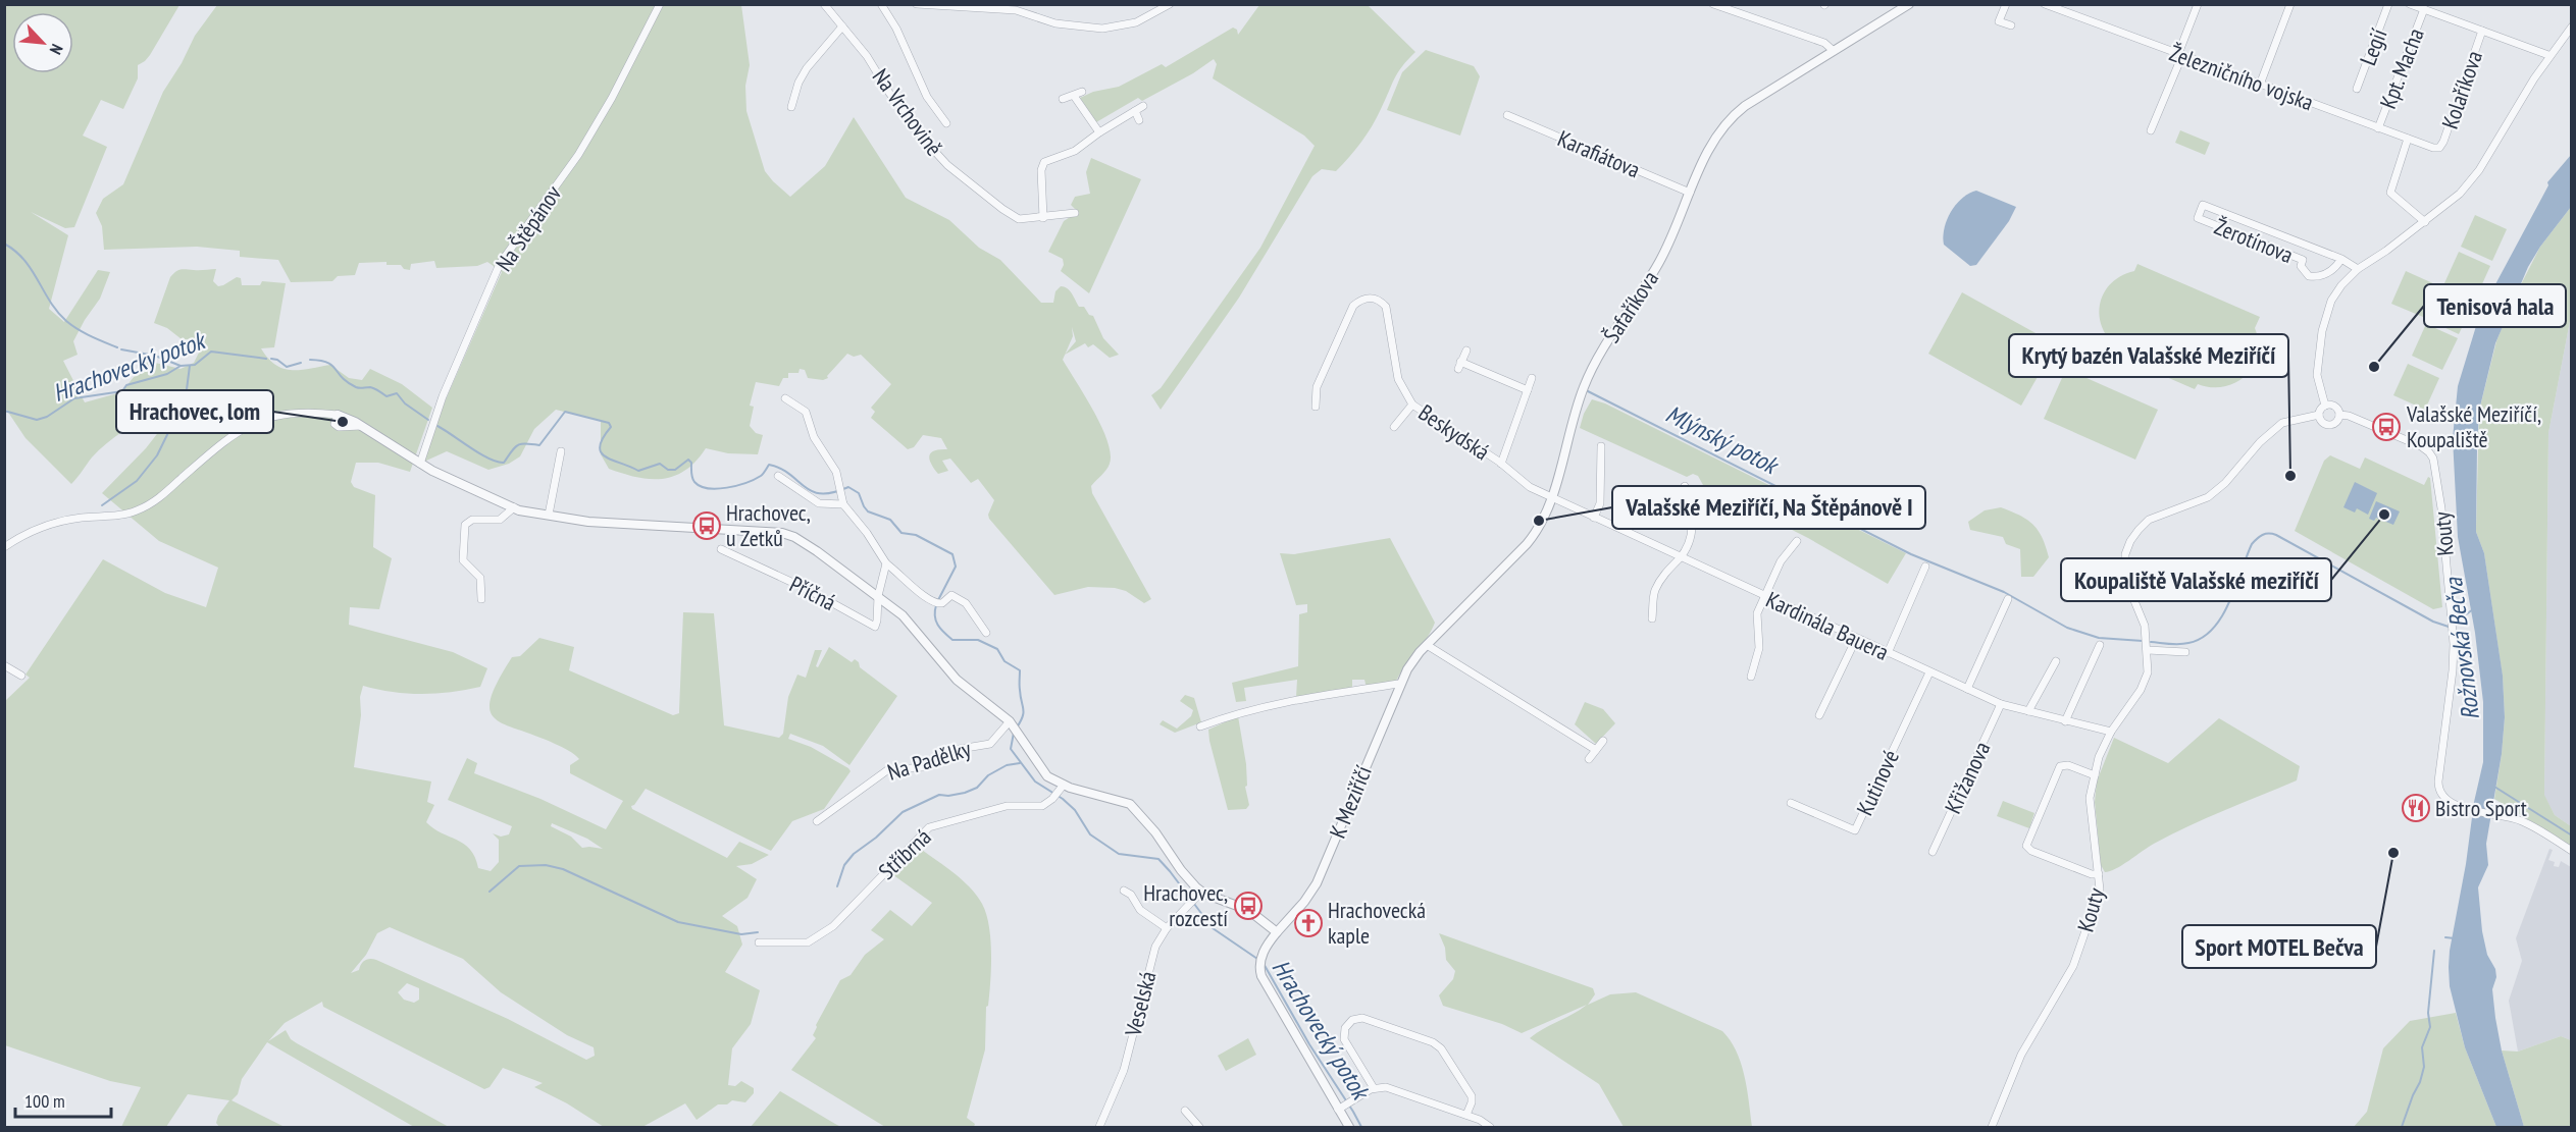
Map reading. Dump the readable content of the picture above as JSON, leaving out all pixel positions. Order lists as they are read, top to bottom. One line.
{"streets":{"street":["Legií","Kpt. Macha","Železničního vojska","Kolaříkova","Na Vrchovině","Karafiátova","Na Štěpánov","Žerotínova","Šafaříkova","Beskydská","Kouty","Příčná","Kardinála Bauera","Na Padělky","Křižanova","Kutinové","K Meziříčí","Stříbrná","Veselská"]},"crossings":[["Kpt. Macha","Železničního vojska"],["Železničního vojska","Kolaříkova"],["Karafiátova","Šafaříkova"],["Šafaříkova","Beskydská"],["Šafaříkova","Kardinála Bauera"],["Šafaříkova","K Meziříčí"],["Beskydská","Kardinála Bauera"],["Kouty","Kardinála Bauera"],["Kardinála Bauera","Křižanova"],["Kardinála Bauera","Kutinové"]],"water":["Hrachovecký potok","Mlýnský potok","Rožnovská Bečva"],"places":{"other":["Tenisová hala","Hrachovec, lom","Krytý bazén Valašské Meziříčí","Koupaliště Valašské meziříčí","Valašské Meziříčí, Na Štěpánově I","Sport MOTEL Bečva"],"bus stop":["Valašské Meziříčí, Koupaliště","Hrachovec, u Zetků","Hrachovec, rozcestí"],"restaurant":["Bistro Sport"],"church":["Hrachovecká kaple"]},"scale_bar":"100 m","north":"bottom right"}
